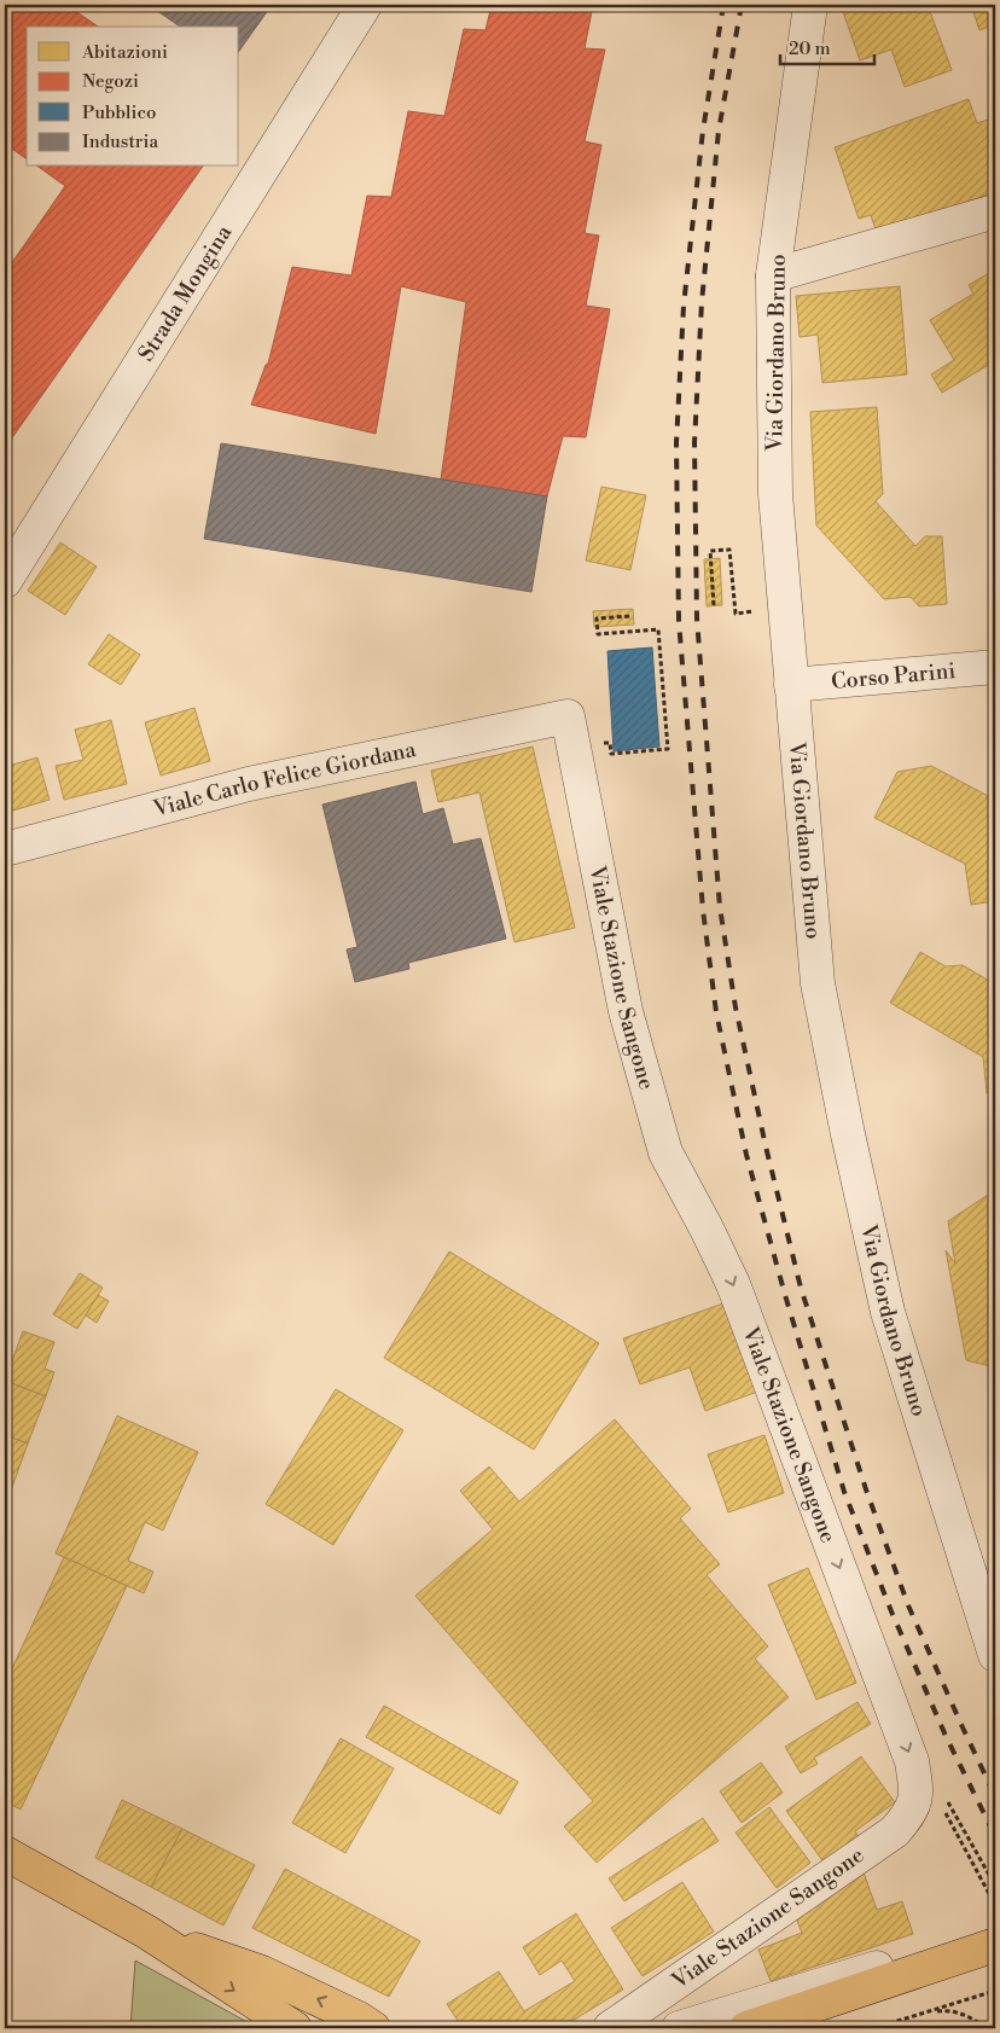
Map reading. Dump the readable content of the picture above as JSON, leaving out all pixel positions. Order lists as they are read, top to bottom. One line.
{"streets":{"street":["Strada Mongina","Via Giordano Bruno","Corso Parini","Viale Carlo Felice Giordana","Viale Stazione Sangone"]},"crossings":[["Via Giordano Bruno","Corso Parini"],["Viale Carlo Felice Giordana","Viale Stazione Sangone"]],"one_way":["Viale Stazione Sangone"],"legend":["Abitazioni","Negozi","Pubblico","Industria"],"scale_bar":"20 m"}
